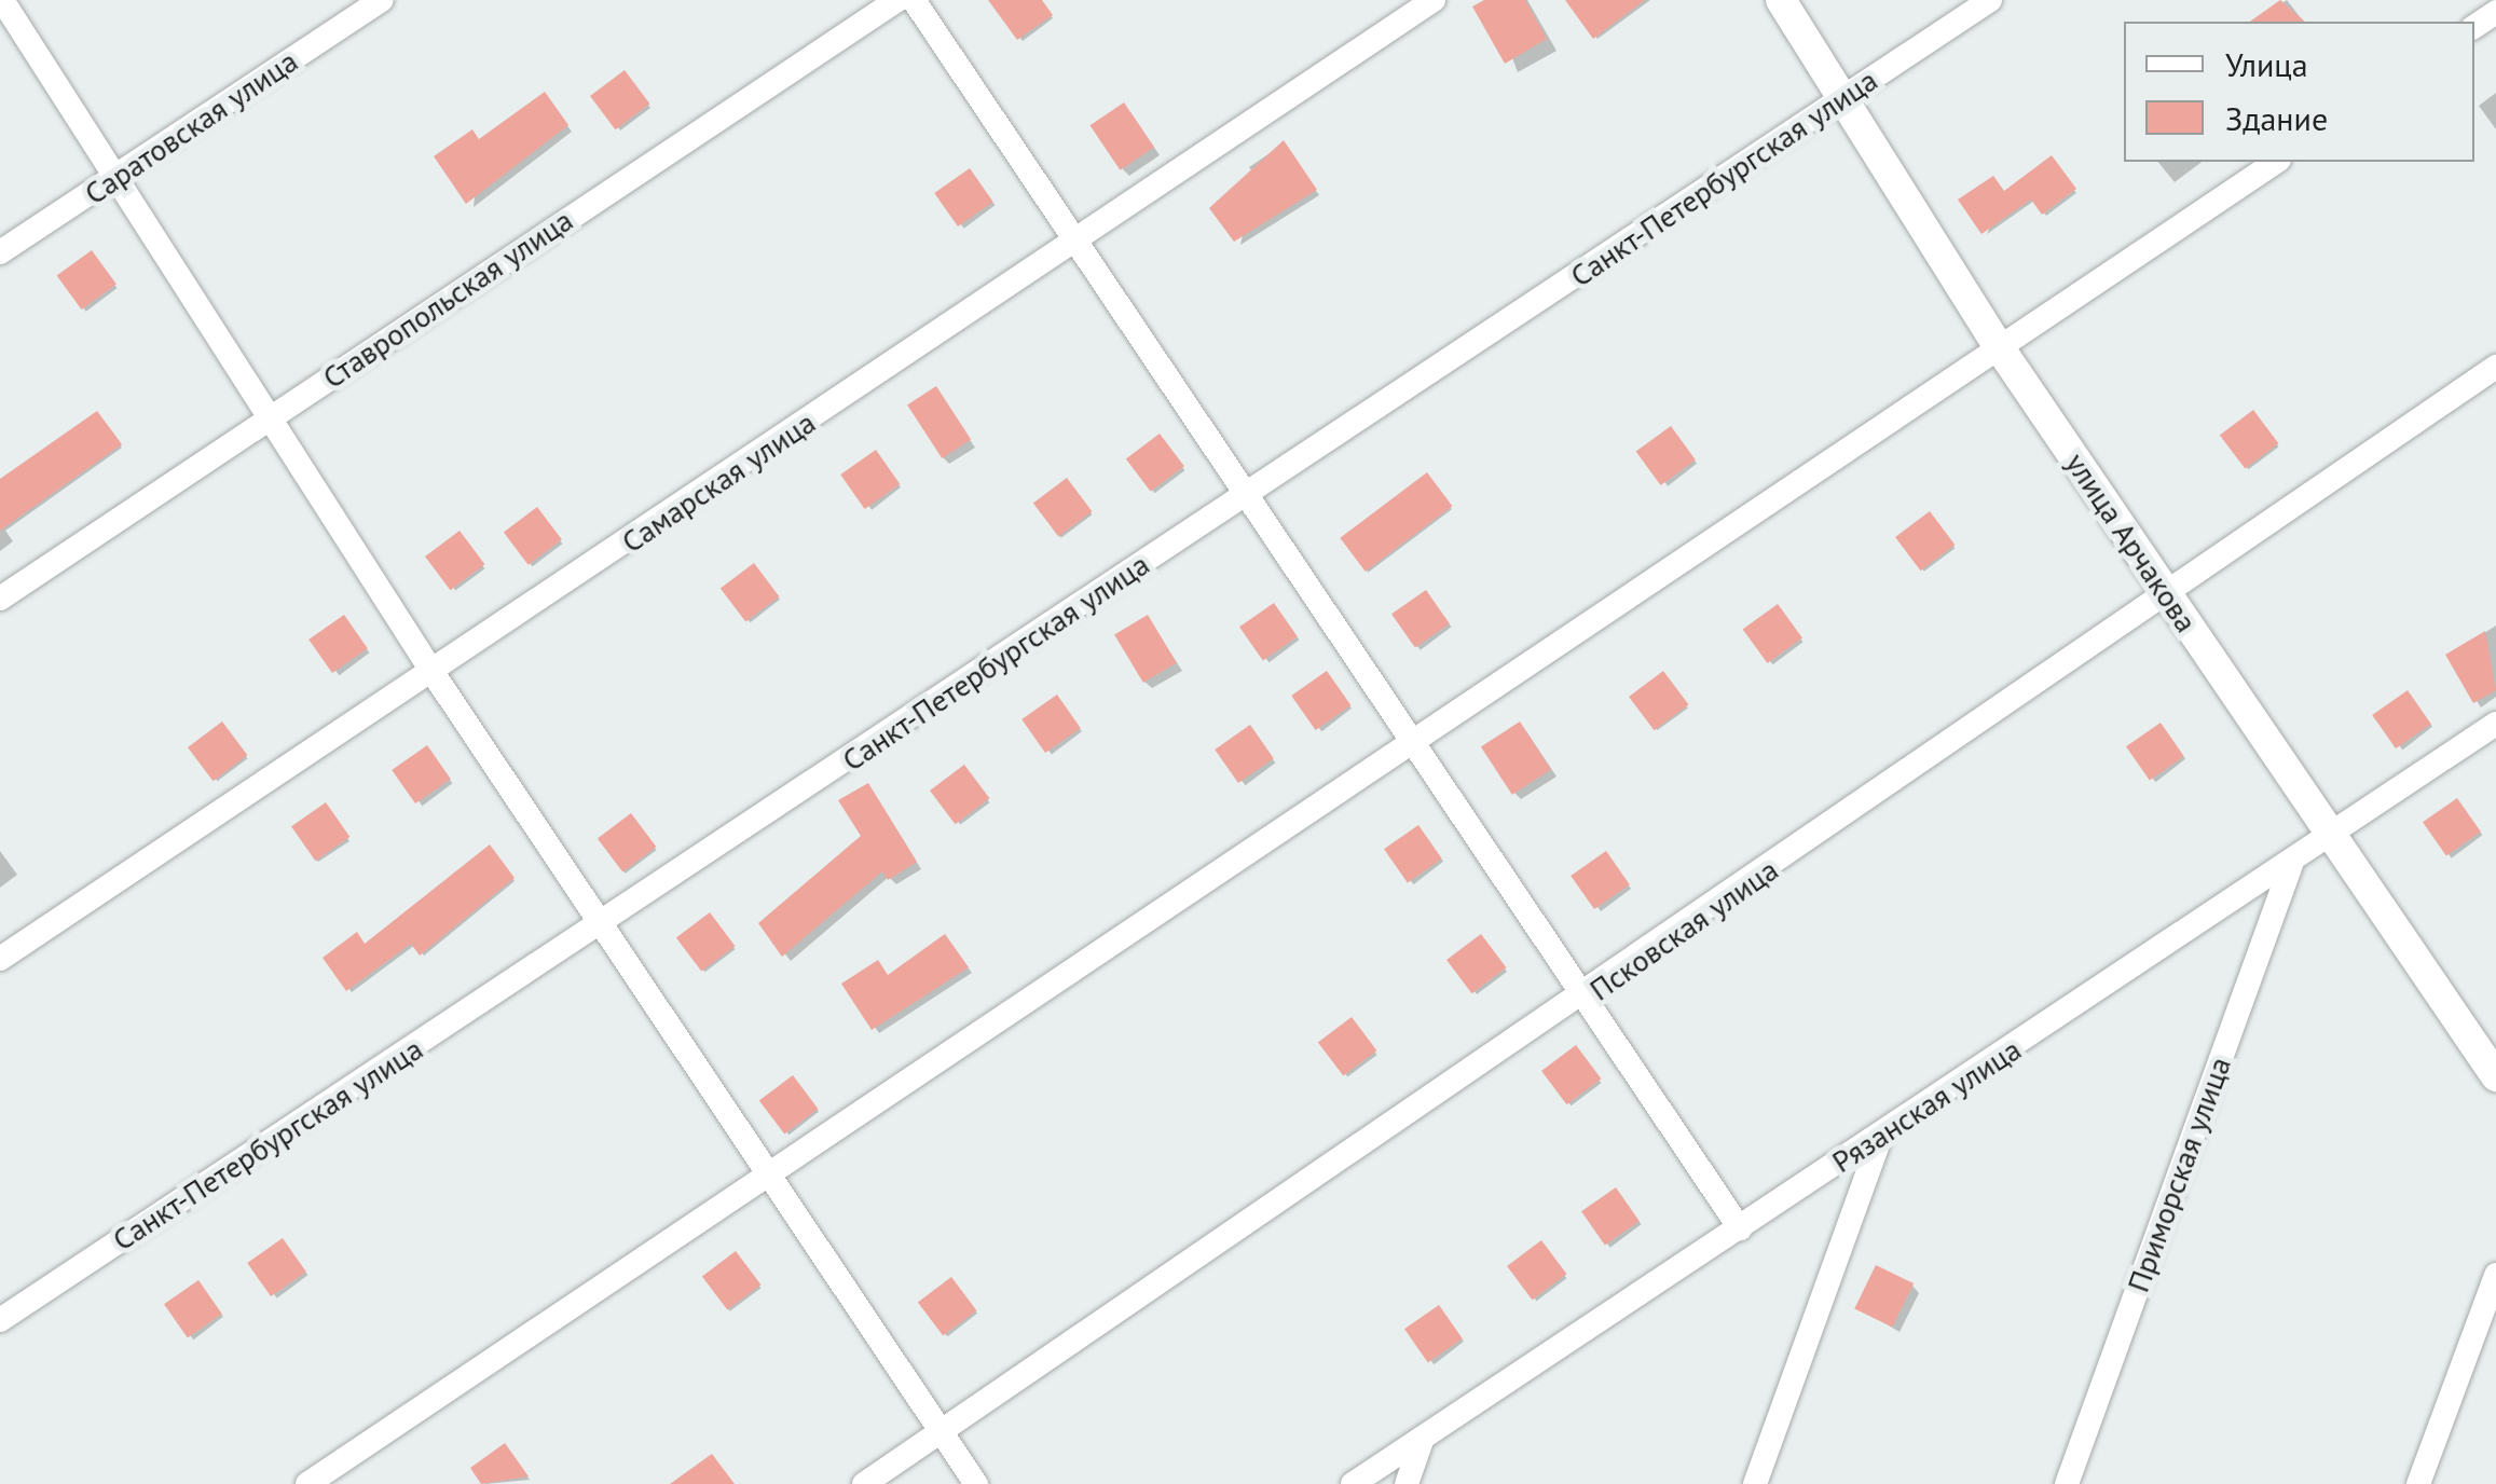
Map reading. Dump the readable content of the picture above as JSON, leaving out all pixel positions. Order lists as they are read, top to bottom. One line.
{"streets":{"street":["Саратовская улица","Санкт-Петербургская улица","Ставропольская улица","Самарская улица","улица Арчакова","Псковская улица","Рязанская улица","Приморская улица"]},"crossings":[["Санкт-Петербургская улица","улица Арчакова"],["улица Арчакова","Псковская улица"],["улица Арчакова","Рязанская улица"],["Рязанская улица","Приморская улица"]],"legend":["Улица","Здание"]}
